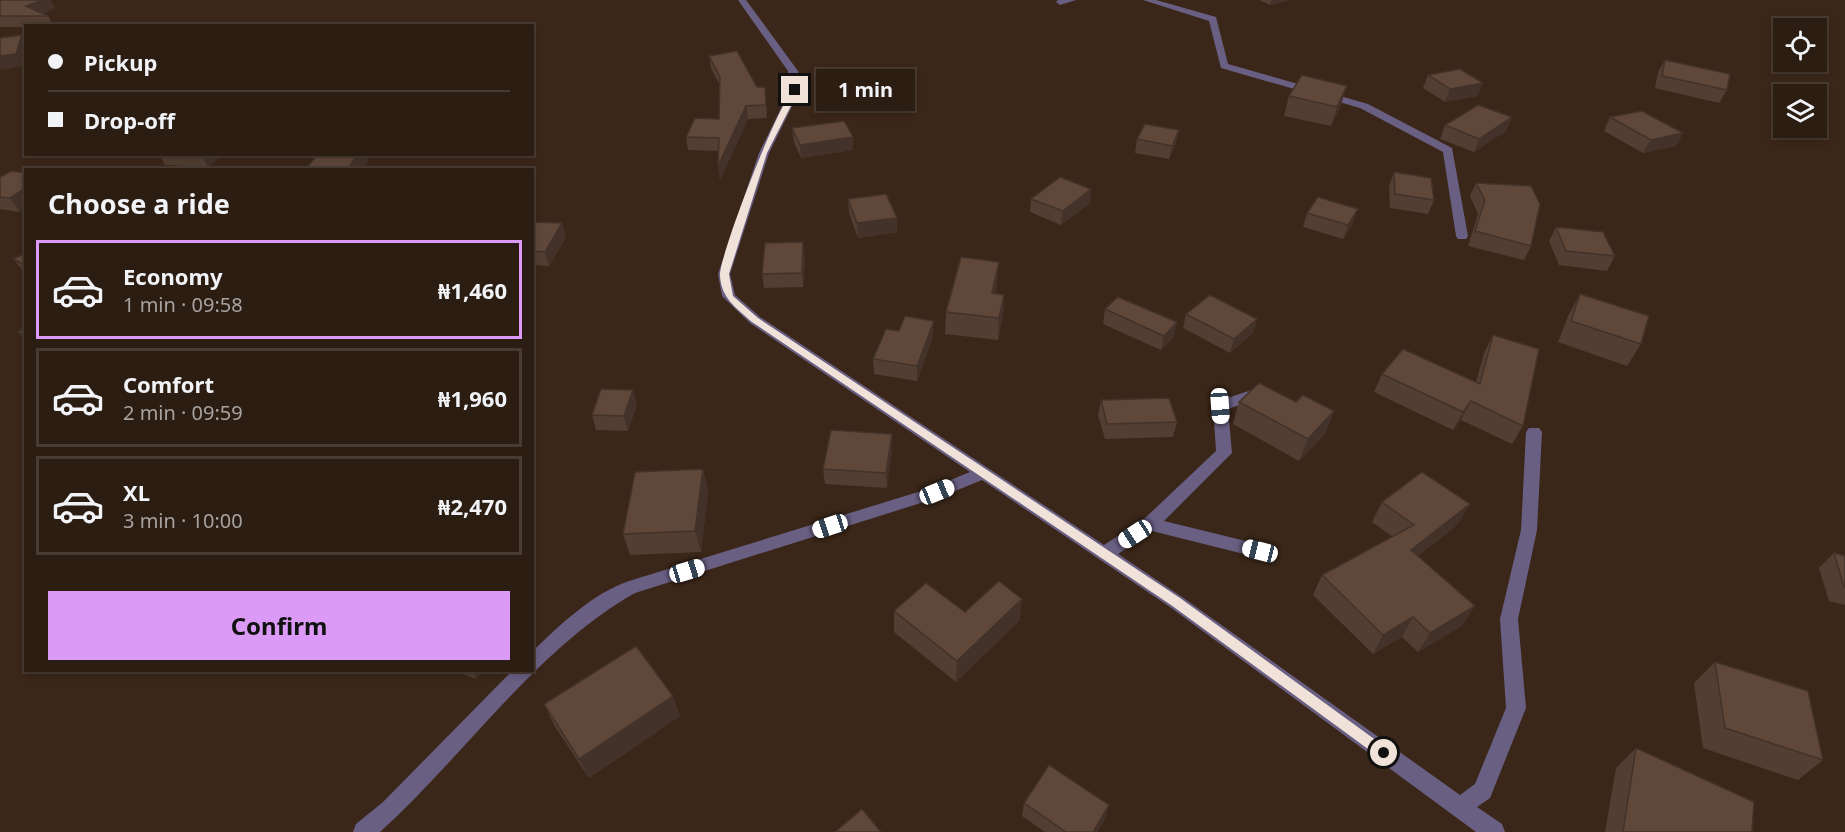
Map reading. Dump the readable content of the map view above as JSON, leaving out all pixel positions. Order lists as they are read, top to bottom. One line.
{"page":{"banner":["Pickup","Drop-off"],"bubble":"1 min","heading":"Choose a ride","list":[{"name":"Economy","note":"1 min · 09:58","value":"₦1,460"},{"name":"Comfort","note":"2 min · 09:59","value":"₦1,960"},{"name":"XL","note":"3 min · 10:00","value":"₦2,470"}],"buttons":"Confirm"}}
